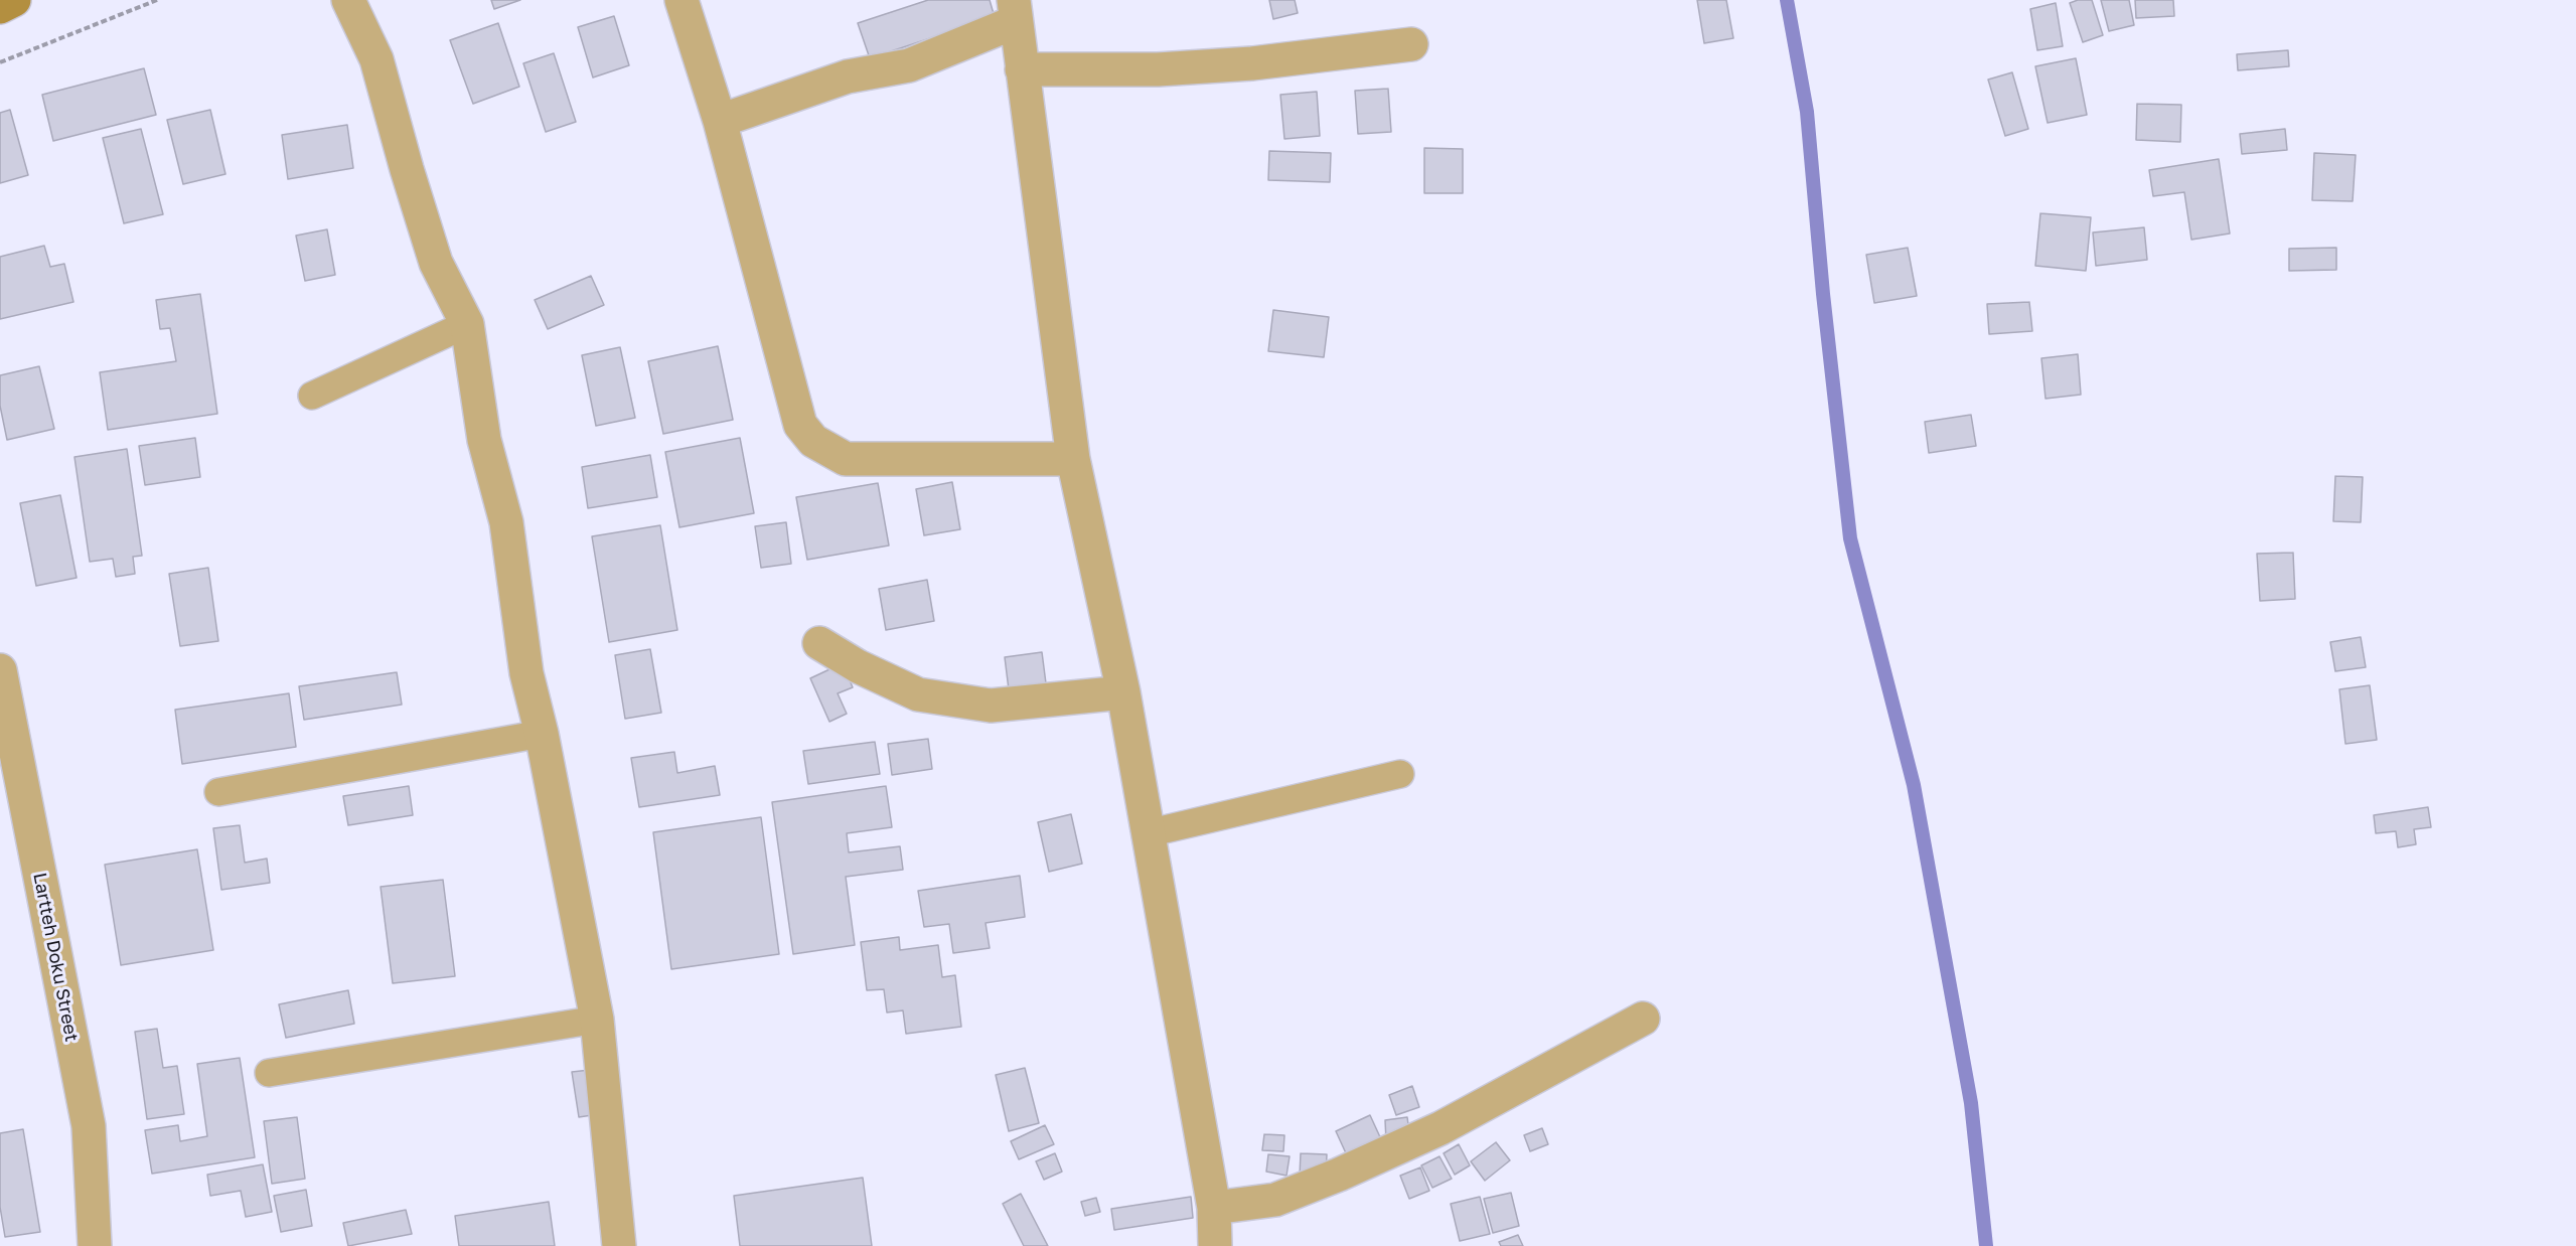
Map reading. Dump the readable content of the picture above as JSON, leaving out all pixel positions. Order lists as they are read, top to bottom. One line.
{"streets":{"street":["Lartteh Doku Street"]}}
